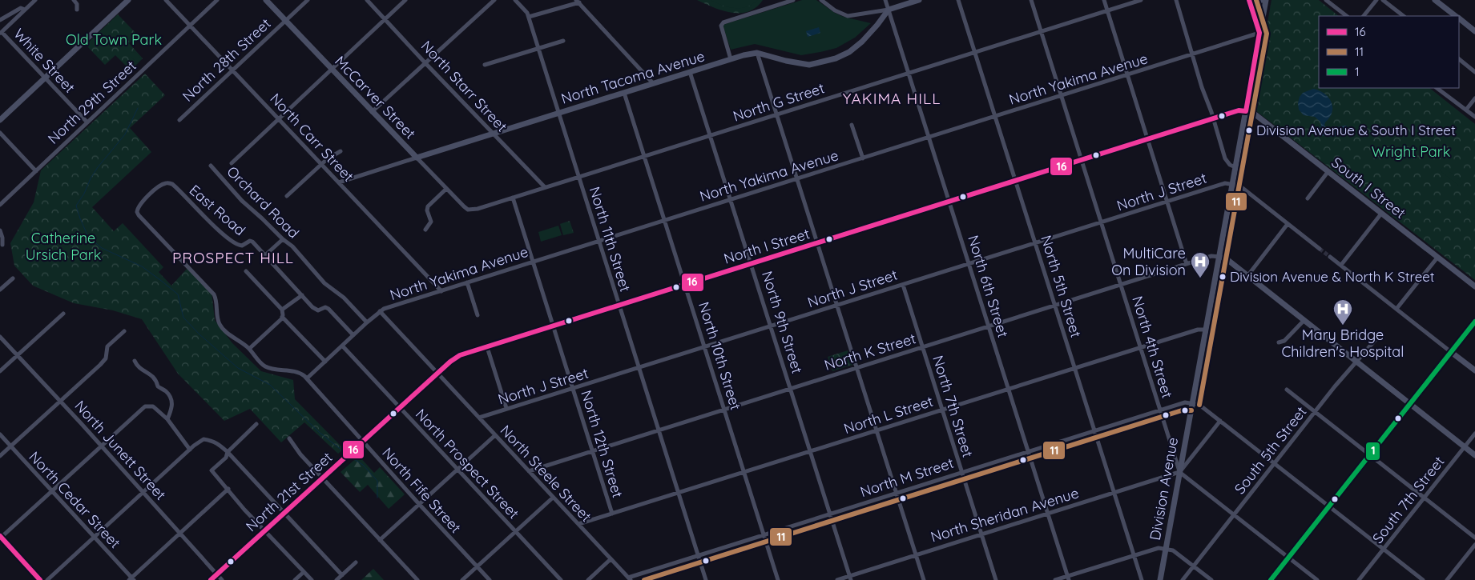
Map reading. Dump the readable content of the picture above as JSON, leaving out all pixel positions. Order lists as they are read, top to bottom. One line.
{"streets":{"main road":["North Tacoma Avenue","McCarver Street","South I Street","North I Street","Division Avenue","North 21st Street"],"street":["North 28th Street","White Street","North Yakima Avenue","North Starr Street","North 29th Street","North G Street","North Carr Street","North J Street","Orchard Road","East Road","North 11th Street","North 6th Street","North 5th Street","North 9th Street","North 4th Street","North K Street","North 10th Street","North 7th Street","North L Street","North 12th Street","North Junett Street","South 5th Street","North Prospect Street","North Steele Street","North M Street","North Fife Street","North Cedar Street","South 7th Street","North Sheridan Avenue"]},"crossings":[["North 28th Street","McCarver Street"],["North 28th Street","North Carr Street"],["White Street","North 29th Street"],["North Tacoma Avenue","North Starr Street"],["North Tacoma Avenue","McCarver Street"],["North Tacoma Avenue","North Carr Street"],["North Tacoma Avenue","North 11th Street"],["North Tacoma Avenue","North 6th Street"],["North Tacoma Avenue","North 9th Street"],["North Tacoma Avenue","North 10th Street"],["North Yakima Avenue","North Carr Street"],["North Yakima Avenue","Orchard Road"],["North Yakima Avenue","East Road"],["North Yakima Avenue","North 11th Street"],["North Yakima Avenue","North 6th Street"],["North Yakima Avenue","North 5th Street"],["North Yakima Avenue","North 9th Street"],["North Yakima Avenue","North 4th Street"],["North Yakima Avenue","North 10th Street"],["North Yakima Avenue","North 12th Street"],["North Yakima Avenue","North Prospect Street"],["North Yakima Avenue","North Steele Street"],["North Yakima Avenue","Division Avenue"],["North Yakima Avenue","North Fife Street"],["North Starr Street","North G Street"],["McCarver Street","North G Street"],["North 29th Street","North Carr Street"],["North G Street","North 11th Street"],["North G Street","North 6th Street"],["North G Street","North 5th Street"],["North G Street","North 9th Street"],["North G Street","North 4th Street"],["North G Street","North 10th Street"],["North G Street","North 12th Street"],["South I Street","North I Street"],["South I Street","Division Avenue"],["North J Street","North 11th Street"],["North J Street","North 6th Street"],["North J Street","North 5th Street"],["North J Street","North 9th Street"],["North J Street","North 4th Street"],["North J Street","North 10th Street"],["North J Street","North 7th Street"],["North J Street","North 12th Street"],["North J Street","North Steele Street"],["North J Street","Division Avenue"],["North 11th Street","North I Street"],["North 11th Street","North K Street"],["North 11th Street","North L Street"],["North 11th Street","North M Street"],["North I Street","North 6th Street"],["North I Street","North 5th Street"],["North I Street","North 9th Street"],["North I Street","North 4th Street"],["North I Street","North 10th Street"],["North I Street","North 12th Street"],["North I Street","North Steele Street"],["North I Street","Division Avenue"],["North I Street","North 21st Street"],["North 6th Street","North K Street"],["North 6th Street","North L Street"],["North 6th Street","North M Street"],["North 6th Street","North Sheridan Avenue"],["North 5th Street","North K Street"],["North 5th Street","North L Street"],["North 5th Street","North M Street"],["North 5th Street","North Sheridan Avenue"],["North 9th Street","North K Street"],["North 9th Street","North L Street"],["North 9th Street","North M Street"],["North 9th Street","North Sheridan Avenue"],["North 4th Street","North K Street"],["North 4th Street","North L Street"],["North 4th Street","North M Street"],["North 4th Street","Division Avenue"],["North 4th Street","North Sheridan Avenue"],["North K Street","North 10th Street"],["North K Street","North 7th Street"],["North K Street","North 12th Street"],["North K Street","North Steele Street"],["North K Street","Division Avenue"],["North 10th Street","North L Street"],["North 10th Street","North M Street"],["North 7th Street","North L Street"],["North 7th Street","North M Street"],["North 7th Street","North Sheridan Avenue"],["North L Street","North 12th Street"],["North L Street","North Steele Street"],["North L Street","Division Avenue"],["North Junett Street","North 21st Street"],["North Prospect Street","North 21st Street"],["North Steele Street","North M Street"],["North Steele Street","North 21st Street"],["North M Street","Division Avenue"],["Division Avenue","North Sheridan Avenue"],["North Fife Street","North 21st Street"]],"districts":["YAKIMA HILL","PROSPECT HILL"],"parks":["Old Town Park","Wright Park","Catherine Ursich Park"],"places":{"other":["Division Avenue & South I Street","Division Avenue & North K Street"],"hospital":["MultiCare On Division","Mary Bridge Children's Hospital"]},"lines":["transit line 16","transit line 11","transit line 1"],"legend":["16","11","1"]}
